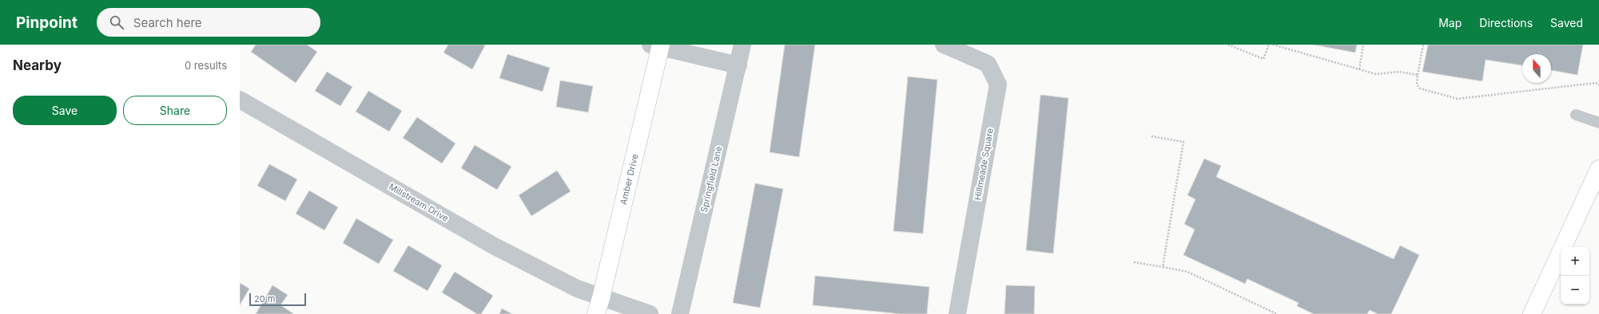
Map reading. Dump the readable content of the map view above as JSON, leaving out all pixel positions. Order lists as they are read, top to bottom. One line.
{"streets":{"street":["Hillmeade Square","Amber Drive","Springfield Lane","Millstream Drive"]},"crossings":[["Amber Drive","Millstream Drive"]],"scale_bar":"20 m","north":"top","page":{"header":"Pinpoint","search":"Search here","nav":["Map","Directions","Saved"],"heading":["Nearby","0 results"],"buttons":["Save","Share"],"map_buttons":["+","−"],"scale":"20 m"}}
